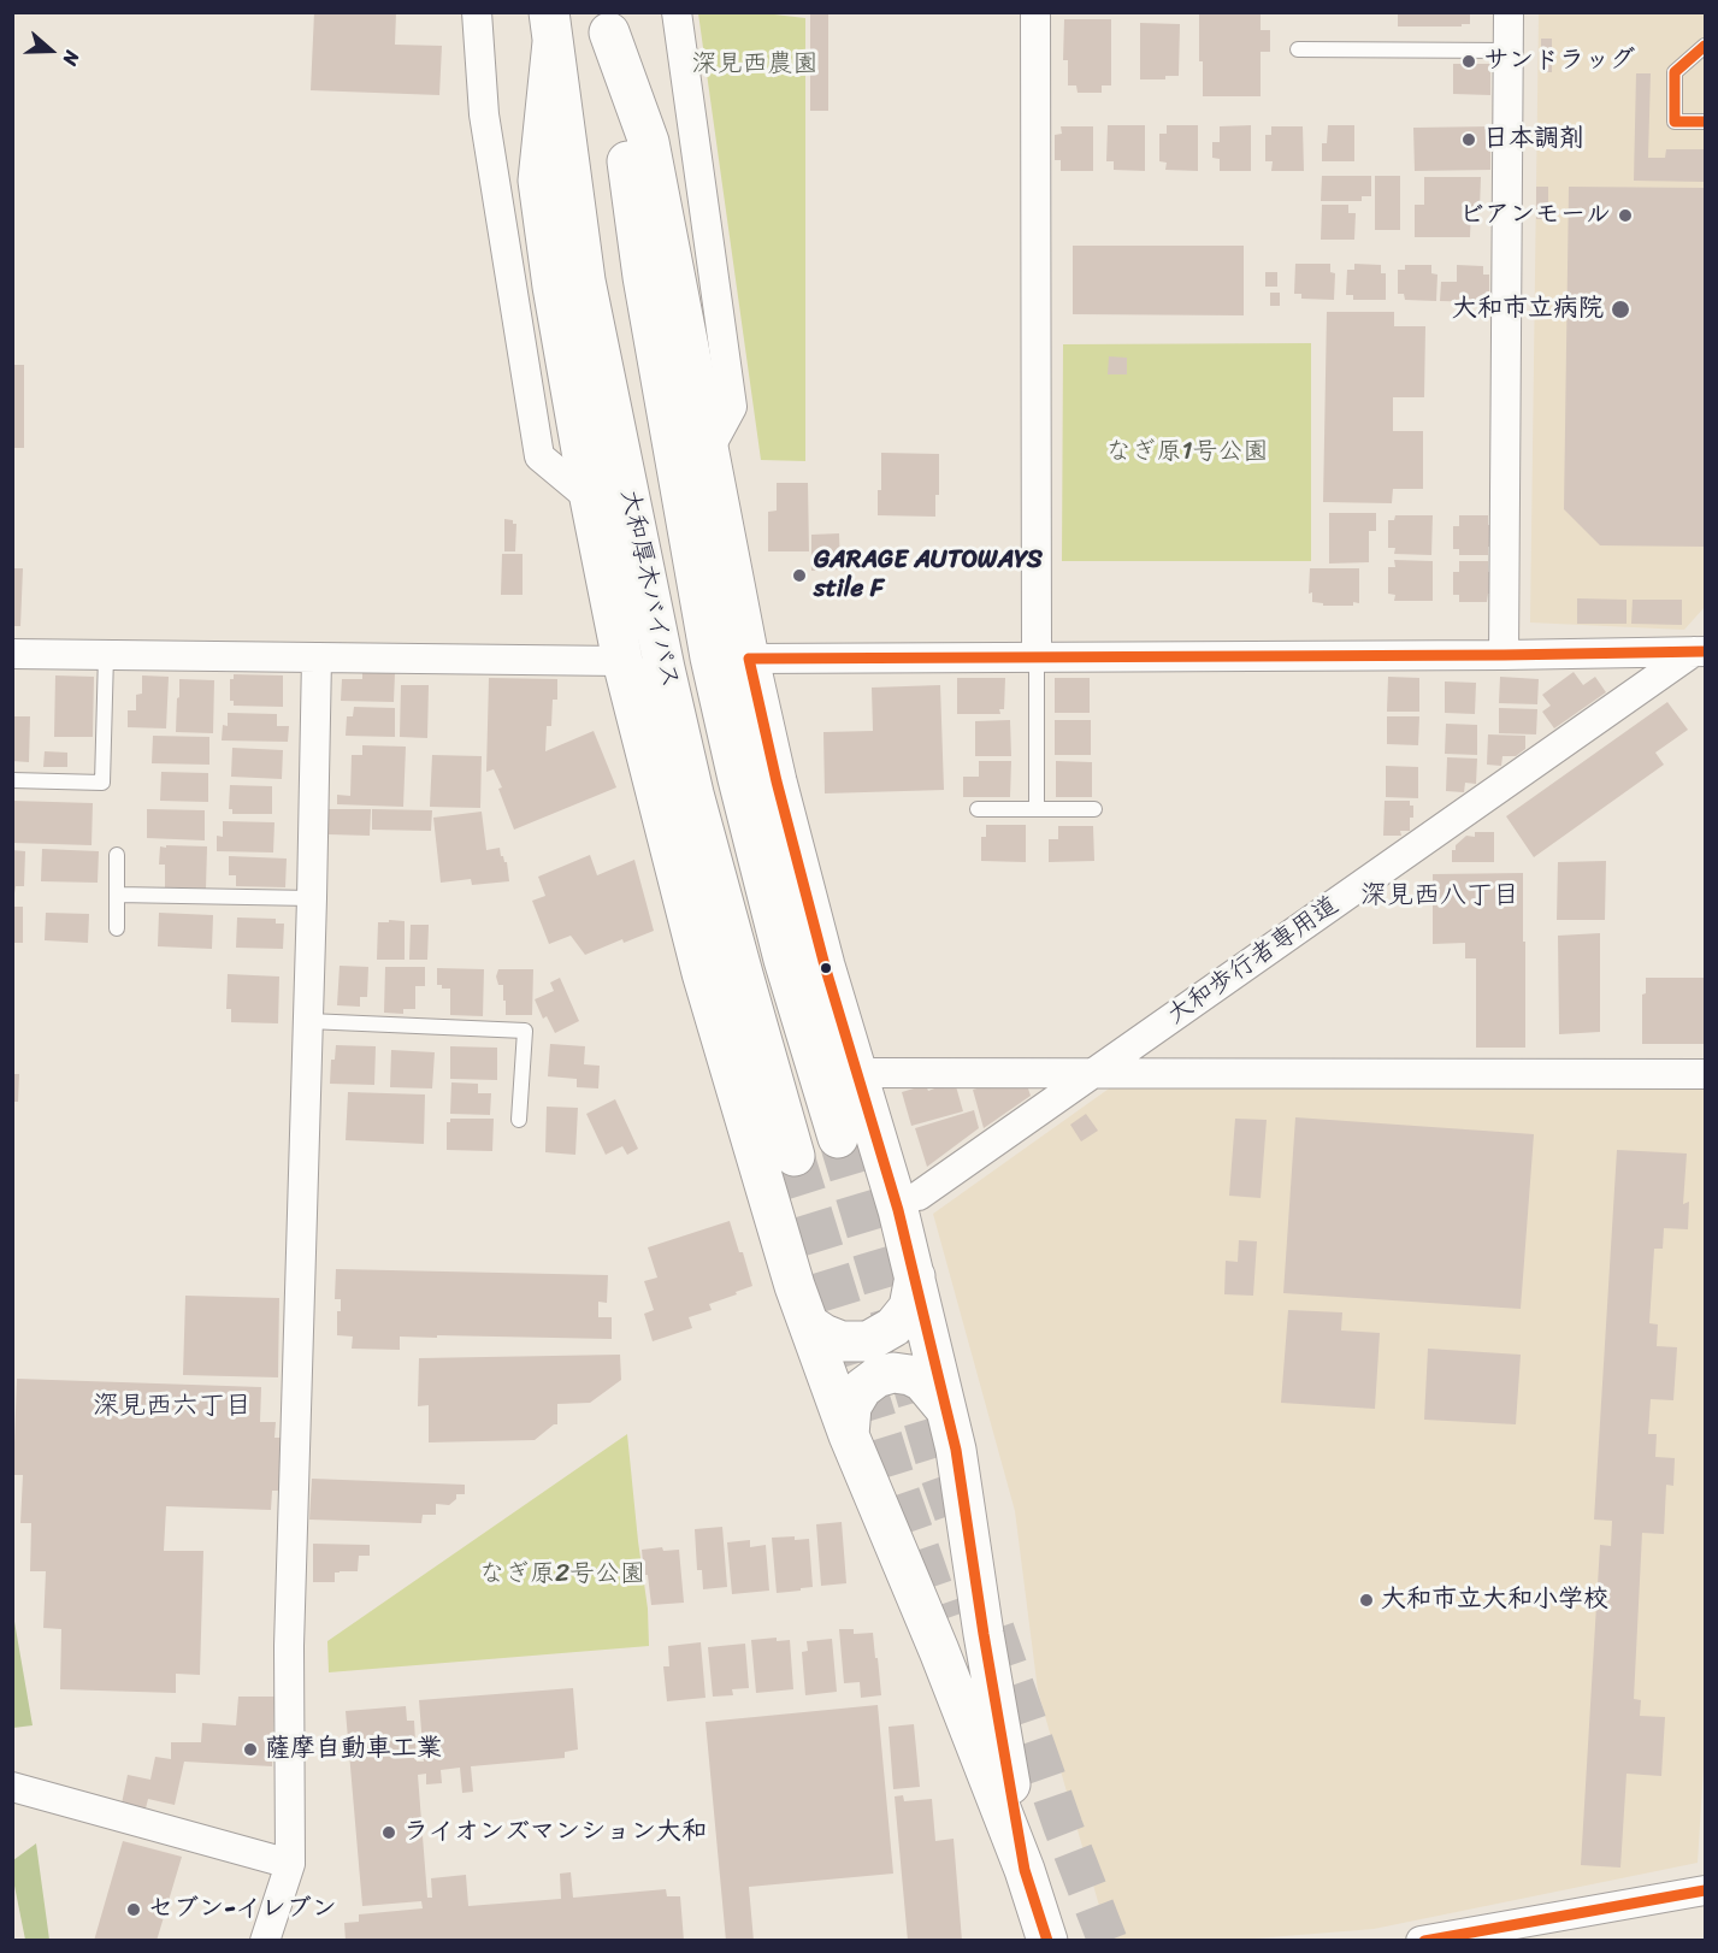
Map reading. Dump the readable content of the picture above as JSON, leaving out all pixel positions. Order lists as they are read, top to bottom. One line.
{"streets":{"highway":["大和厚木バイパス"],"street":["大和歩行者専用道"]},"districts":["深見西八丁目","深見西六丁目"],"parks":["深見西農園","なぎ原1号公園","なぎ原2号公園"],"places":["サンドラッグ","日本調剤","ビアンモール","大和市立病院","GARAGE AUTOWAYS stile F","大和市立大和小学校","薩摩自動車工業","ライオンズマンション大和","セブン-イレブン"],"north":"right"}
